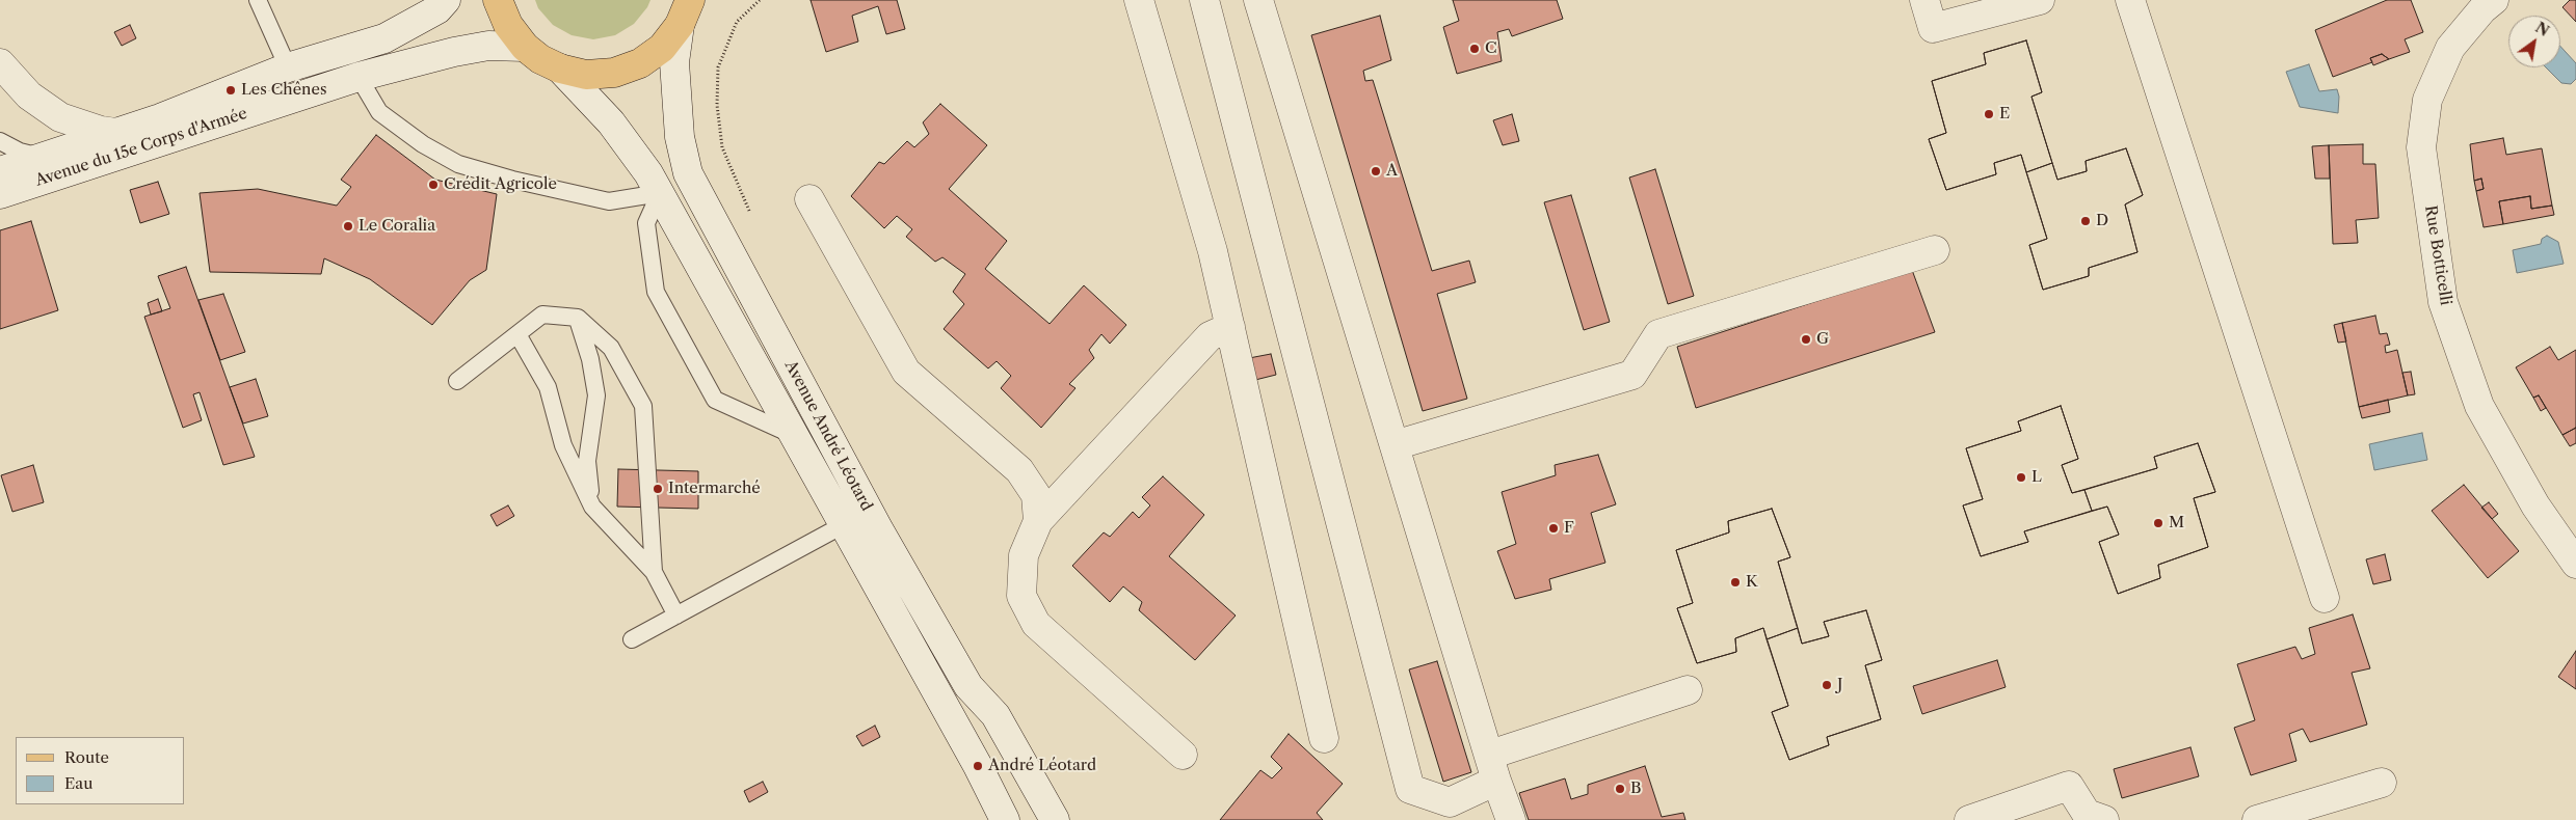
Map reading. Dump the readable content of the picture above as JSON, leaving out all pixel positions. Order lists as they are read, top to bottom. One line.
{"streets":{"street":["Avenue du 15e Corps d'Armée","Rue Botticelli","Avenue André Léotard"]},"places":["C","Les Chênes","E","A","Crédit Agricole","D","Le Coralia","G","L","Intermarché","M","F","K","J","André Léotard","B"],"legend":["Route","Eau"],"north":"top right"}
